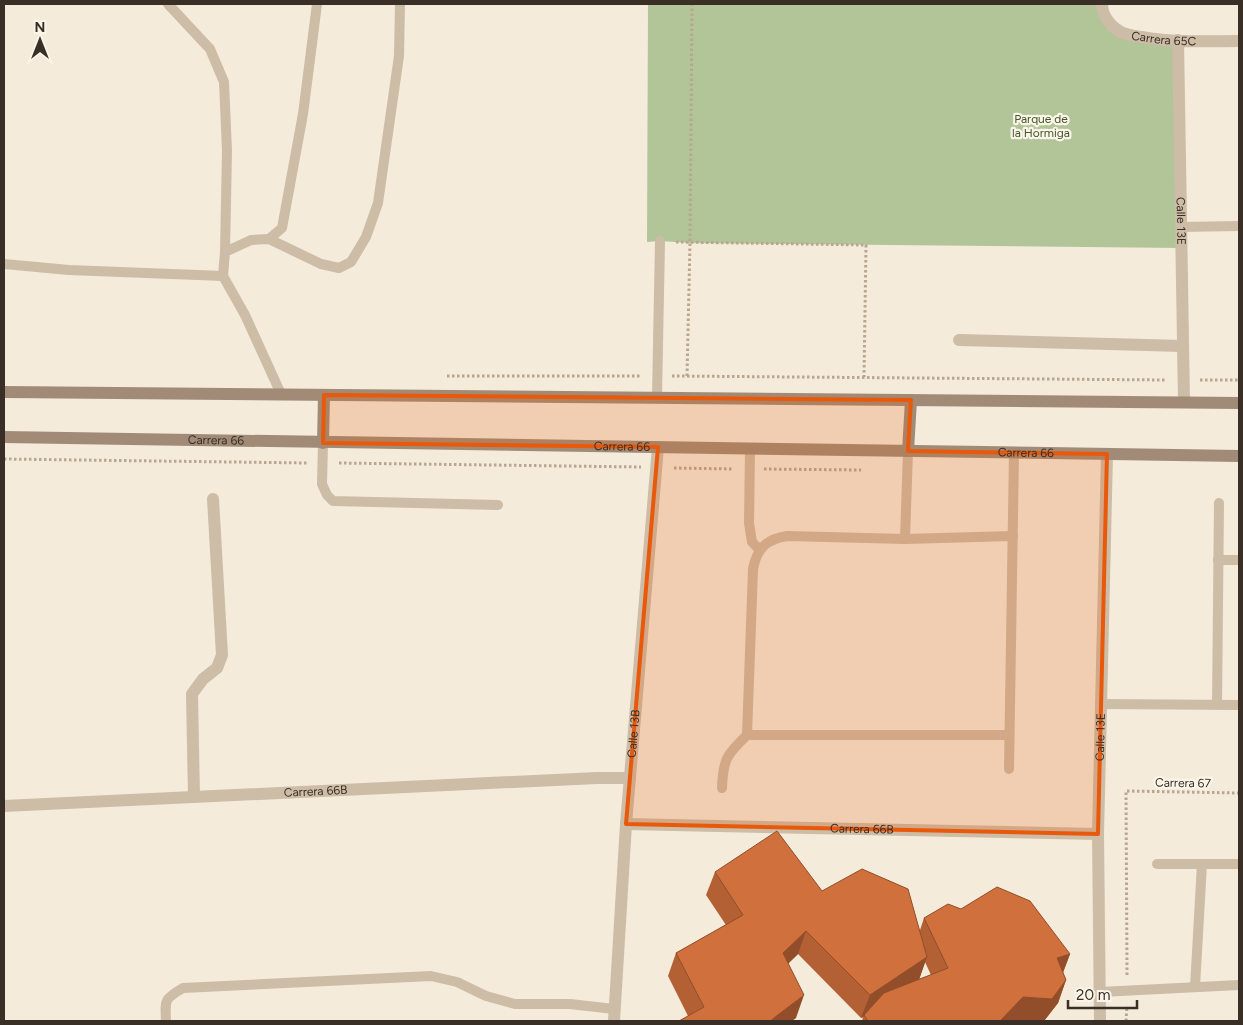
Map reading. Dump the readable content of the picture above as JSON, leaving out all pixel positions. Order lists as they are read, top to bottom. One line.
{"streets":{"main road":["Carrera 66"],"street":["Carrera 65C","Calle 13E","Calle 13B","Carrera 66B"],"path":["Carrera 67"]},"crossings":[["Carrera 65C","Calle 13E"],["Calle 13E","Carrera 66"],["Calle 13E","Carrera 66B"],["Carrera 66","Calle 13B"],["Calle 13B","Carrera 66B"]],"parks":["Parque de la Hormiga"],"scale_bar":"20 m","north":"top"}
